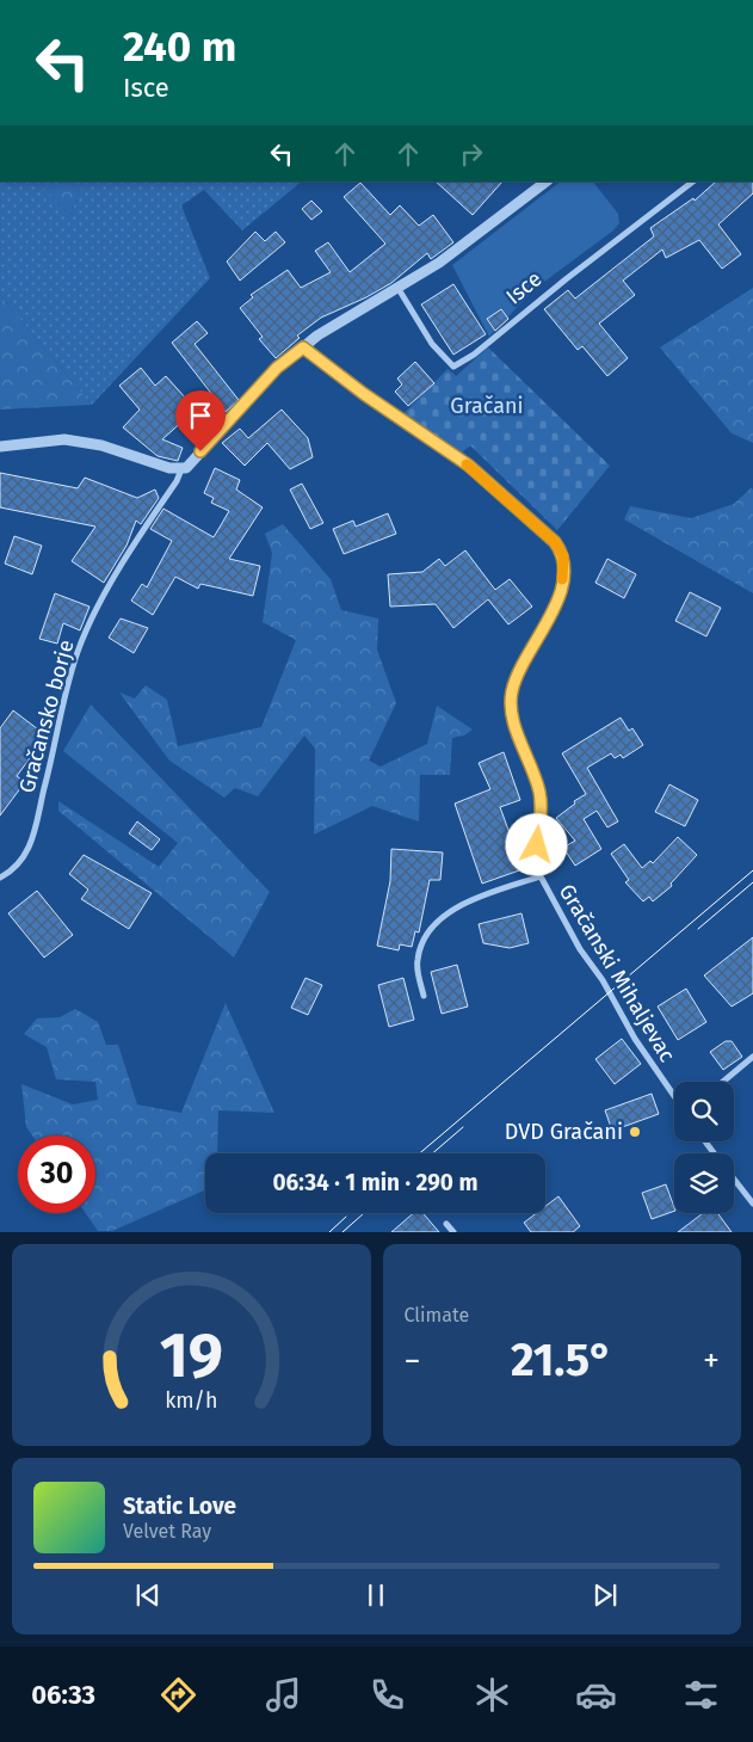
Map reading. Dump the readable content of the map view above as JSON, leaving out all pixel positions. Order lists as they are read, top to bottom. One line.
{"streets":{"street":["Isce","Gračansko borje","Gračanski Mihaljevac"]},"parks":["Gračani"],"places":["DVD Gračani"],"page":{"turn":["240 m","Isce"],"limit":"30","trip":"06:34 · 1 min · 290 m","tile":"Climate","heat":["−","21.5°","+"],"song":["Static Love","Velvet Ray"],"tabs":"06:33","gauge":["19","km/h"]}}
